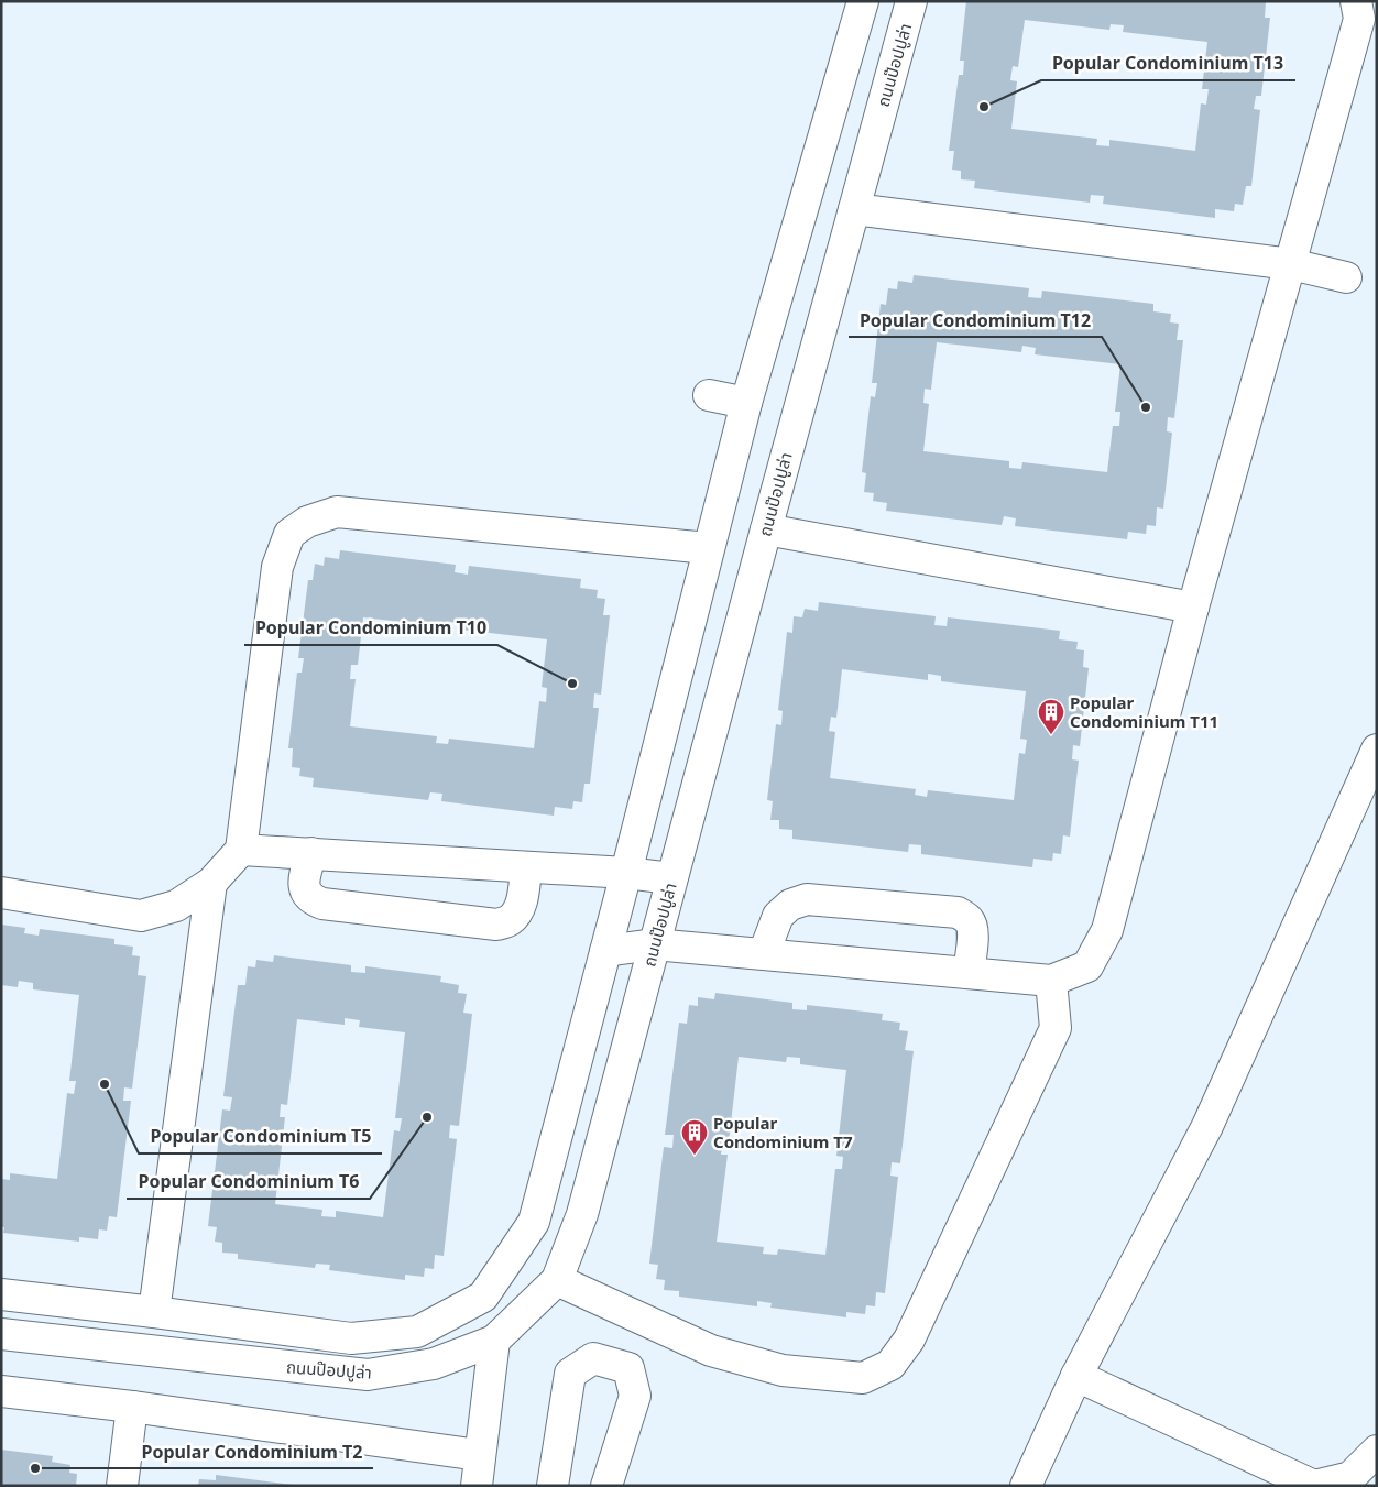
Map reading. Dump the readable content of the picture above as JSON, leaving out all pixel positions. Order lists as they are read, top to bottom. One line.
{"streets":{"street":["ถนนป๊อปปูล่า"]},"places":{"other":["Popular Condominium T13","Popular Condominium T12","Popular Condominium T10","Popular Condominium T5","Popular Condominium T6","Popular Condominium T2"],"building":["Popular Condominium T11","Popular Condominium T7"]}}
